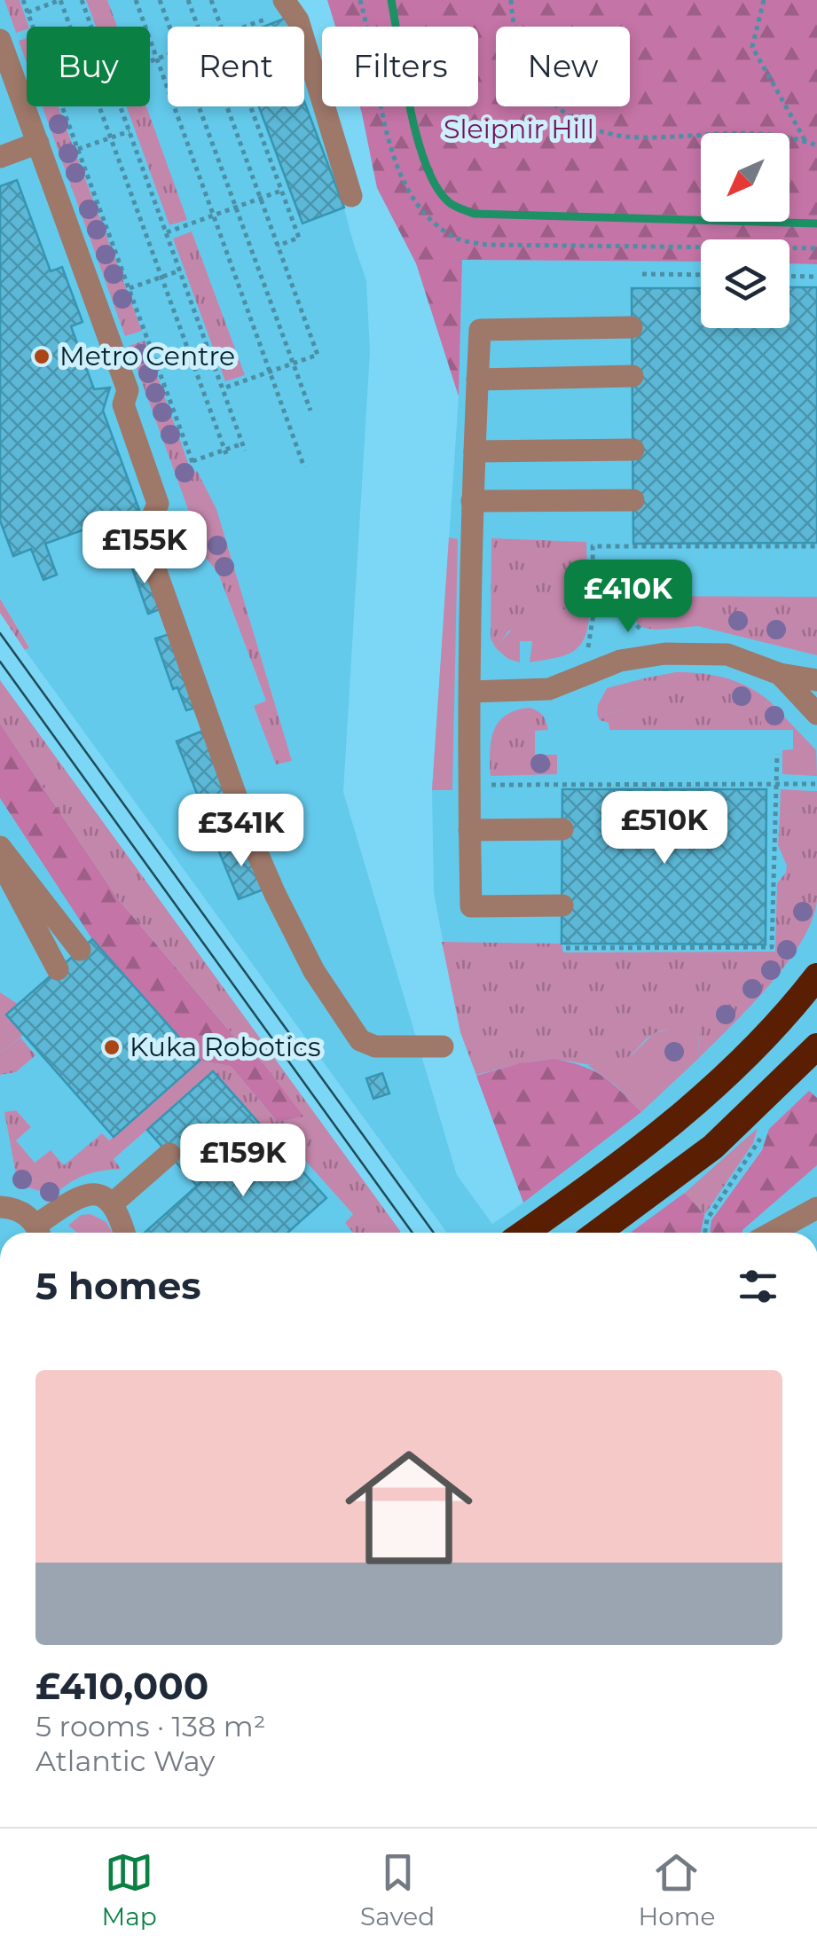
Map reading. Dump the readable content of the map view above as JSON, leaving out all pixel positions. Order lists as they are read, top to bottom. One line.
{"parks":["Sleipnir Hill"],"places":["Metro Centre","Kuka Robotics"],"north":"bottom left","page":{"chip":["Buy","Rent","Filters","New"],"price":["£155K","£410K","£510K","£341K","£159K"],"heading":"5 homes","list":[{"name":"£410,000","note":"5 rooms · 138 m² · Atlantic Way"}],"tabs":["Map","Saved","Home"]}}
